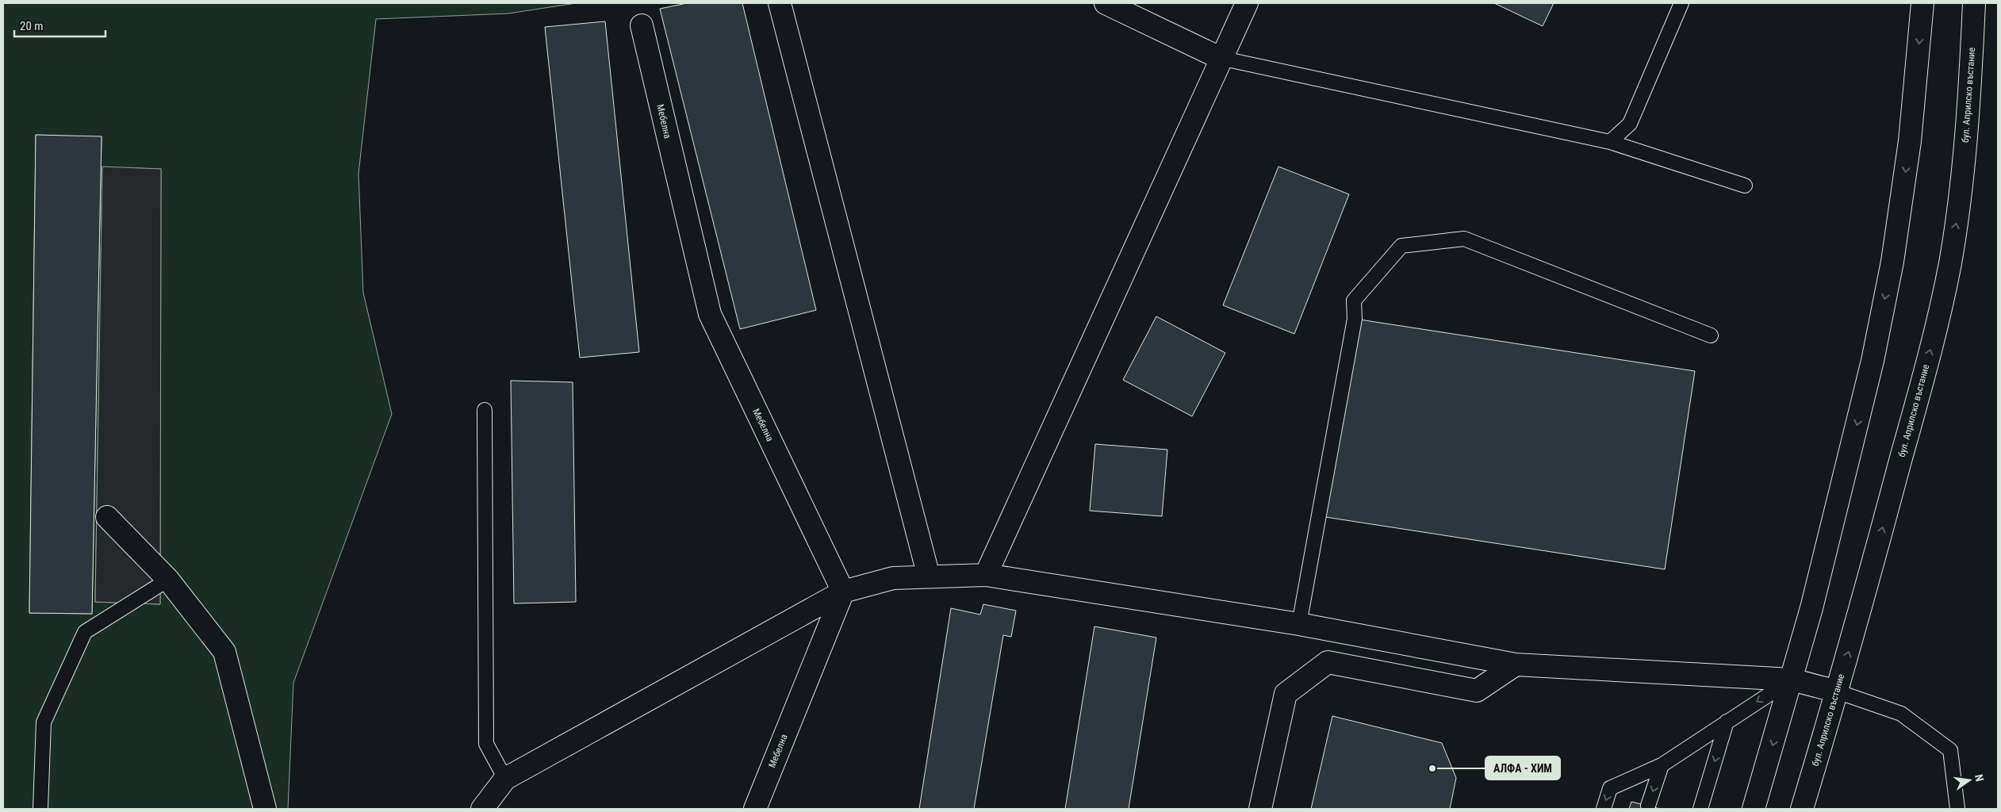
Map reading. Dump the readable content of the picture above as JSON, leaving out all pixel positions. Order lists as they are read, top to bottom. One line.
{"streets":{"street":["бул. Априлско въстание","Мебелна"]},"places":["АЛФА - ХИМ"],"scale_bar":"20 m","north":"right"}
